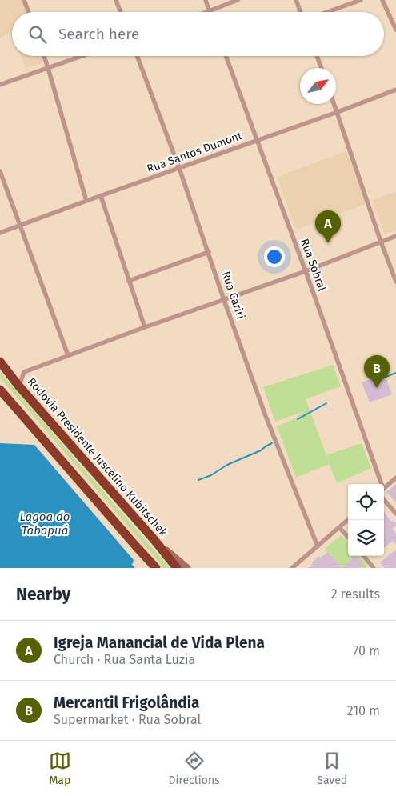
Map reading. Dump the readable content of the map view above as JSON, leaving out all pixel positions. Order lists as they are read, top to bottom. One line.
{"streets":{"highway":["Rodovia Presidente Juscelino Kubitschek"],"street":["Rua Santos Dumont","Rua Sobral","Rua Cariri"]},"crossings":[["Rua Santos Dumont","Rua Sobral"],["Rua Santos Dumont","Rua Cariri"]],"water":["Lagoa do Tabapuá"],"north":"top right","page":{"search":"Search here","pins":["A","B"],"heading":["Nearby","2 results"],"list":[{"mark":"A","name":"Igreja Manancial de Vida Plena","note":"Church · Rua Santa Luzia","value":"70 m"},{"mark":"B","name":"Mercantil Frigolândia","note":"Supermarket · Rua Sobral","value":"210 m"}],"nav":["Map","Directions","Saved"]}}
